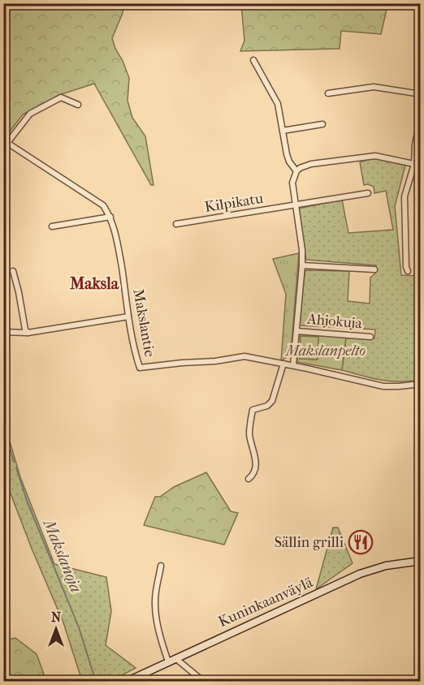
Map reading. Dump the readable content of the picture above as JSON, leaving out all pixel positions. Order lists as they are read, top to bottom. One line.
{"streets":{"street":["Kilpikatu","Ahjokuja","Makslantie","Kuninkaanväylä"]},"districts":["Maksla"],"water":["Makslanoja"],"parks":["Makslanpelto"],"places":{"restaurant":["Sällin grilli"]},"north":"top"}
